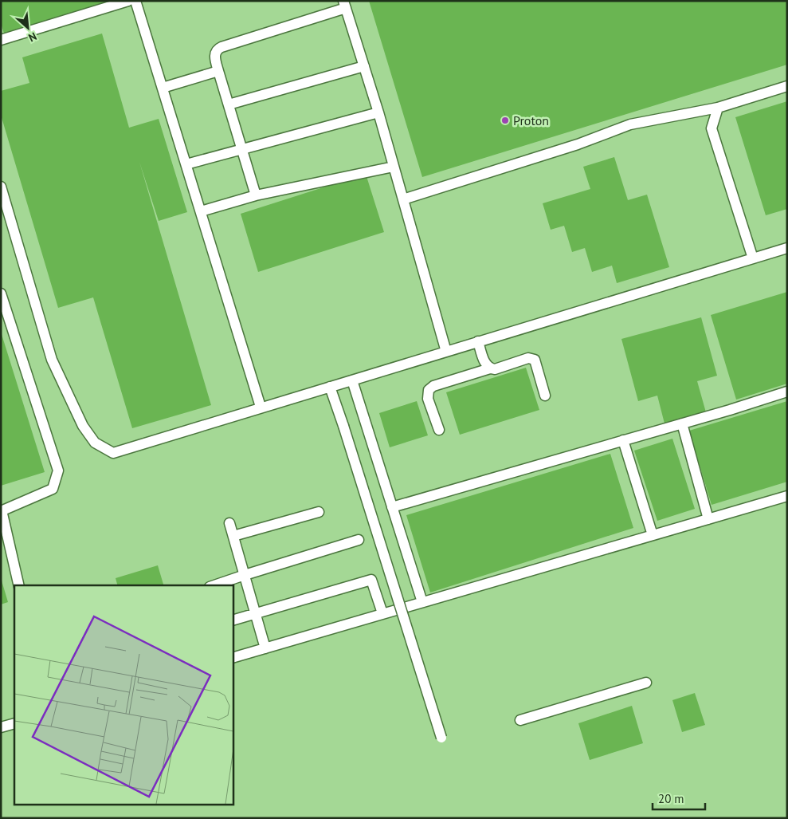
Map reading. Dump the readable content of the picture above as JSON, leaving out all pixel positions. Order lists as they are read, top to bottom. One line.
{"places":["Proton"],"scale_bar":"20 m","north":"bottom right"}
